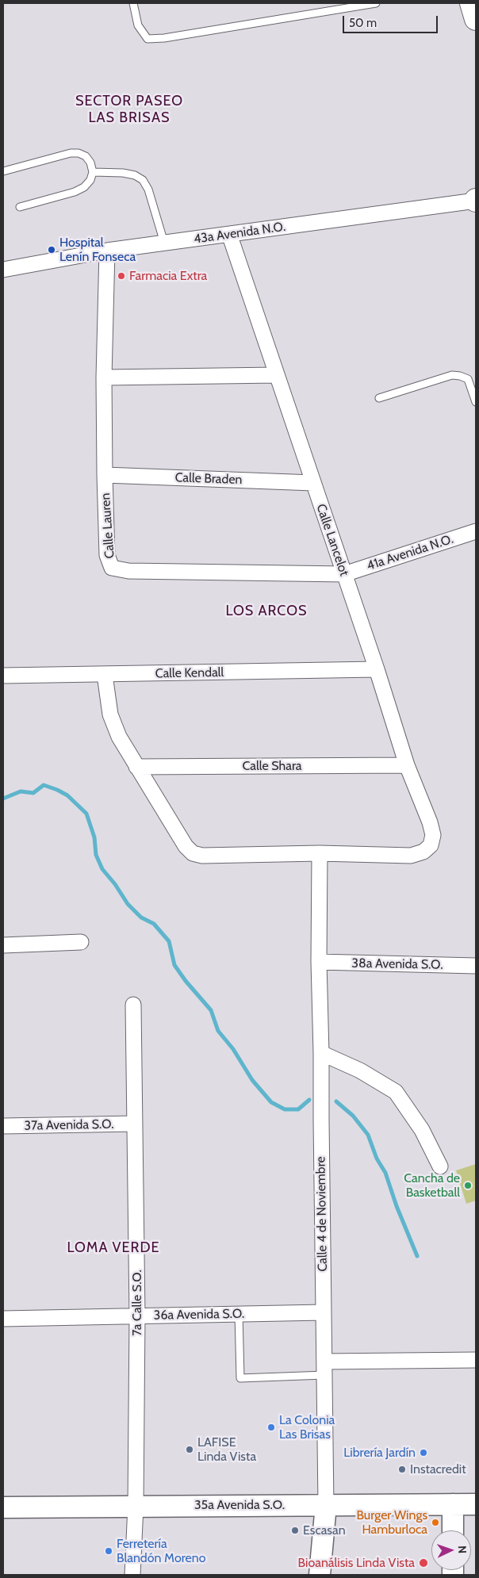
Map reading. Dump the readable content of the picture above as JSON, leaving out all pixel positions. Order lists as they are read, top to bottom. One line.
{"streets":{"main road":["Calle 4 de Noviembre","35a Avenida S.O."],"street":["43a Avenida N.O.","Calle Braden","Calle Lauren","Calle Lancelot","41a Avenida N.O.","Calle Kendall","Calle Shara","38a Avenida S.O.","37a Avenida S.O.","7a Calle S.O.","36a Avenida S.O."]},"crossings":[["43a Avenida N.O.","Calle Lauren"],["43a Avenida N.O.","Calle Lancelot"],["Calle Braden","Calle Lauren"],["Calle Braden","Calle Lancelot"],["Calle Lauren","Calle Lancelot"],["Calle Lauren","41a Avenida N.O."],["Calle Lancelot","41a Avenida N.O."],["Calle Lancelot","Calle Kendall"],["Calle Lancelot","Calle Shara"],["Calle Lancelot","Calle 4 de Noviembre"],["38a Avenida S.O.","Calle 4 de Noviembre"],["37a Avenida S.O.","7a Calle S.O."],["Calle 4 de Noviembre","36a Avenida S.O."],["Calle 4 de Noviembre","35a Avenida S.O."],["7a Calle S.O.","36a Avenida S.O."],["7a Calle S.O.","35a Avenida S.O."]],"districts":["SECTOR PASEO LAS BRISAS","LOS ARCOS","LOMA VERDE"],"places":["Hospital Lenín Fonseca","Farmacia Extra","Cancha de Basketball","La Colonia Las Brisas","LAFISE Linda Vista","Librería Jardín","Instacredit","Burger Wings Hamburloca","Escasan","Ferretería Blandón Moreno","Bioanálisis Linda Vista"],"scale_bar":"50 m","north":"right"}
